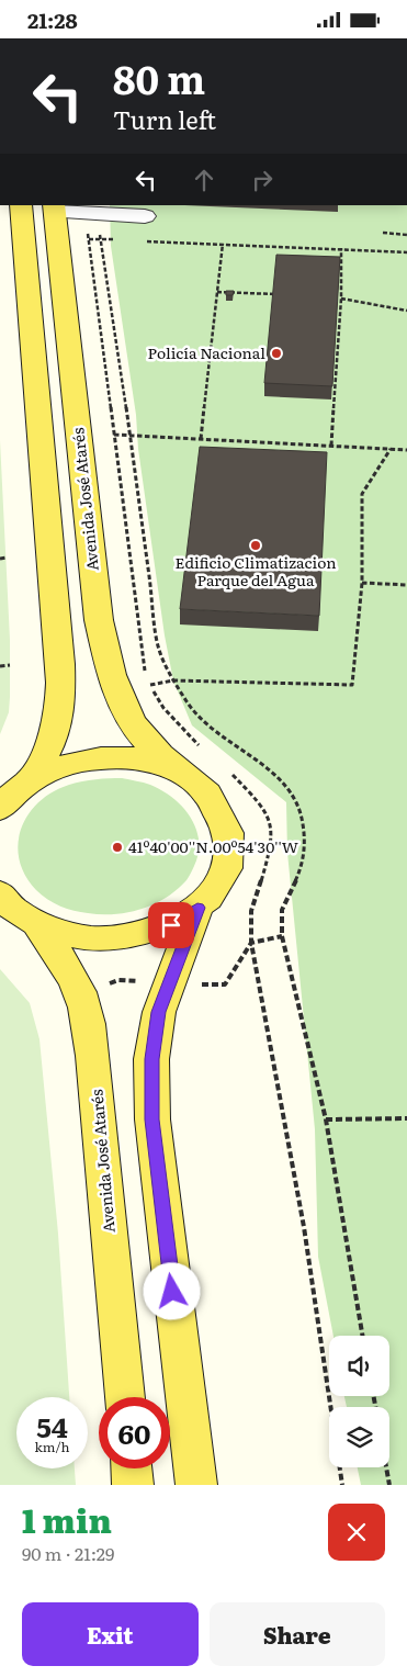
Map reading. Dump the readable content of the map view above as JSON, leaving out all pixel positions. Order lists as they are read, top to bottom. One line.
{"streets":{"main road":["Avenida José Atarés"]},"places":["Policía Nacional","Edificio Climatizacion Parque del Agua","41º40'00''N.00º54'30''W"],"page":{"status":"21:28","turn":["80 m","Turn left"],"speed":"54 km/h","limit":"60","heading":["1 min","90 m · 21:29"],"buttons":["Exit","Share"]}}
